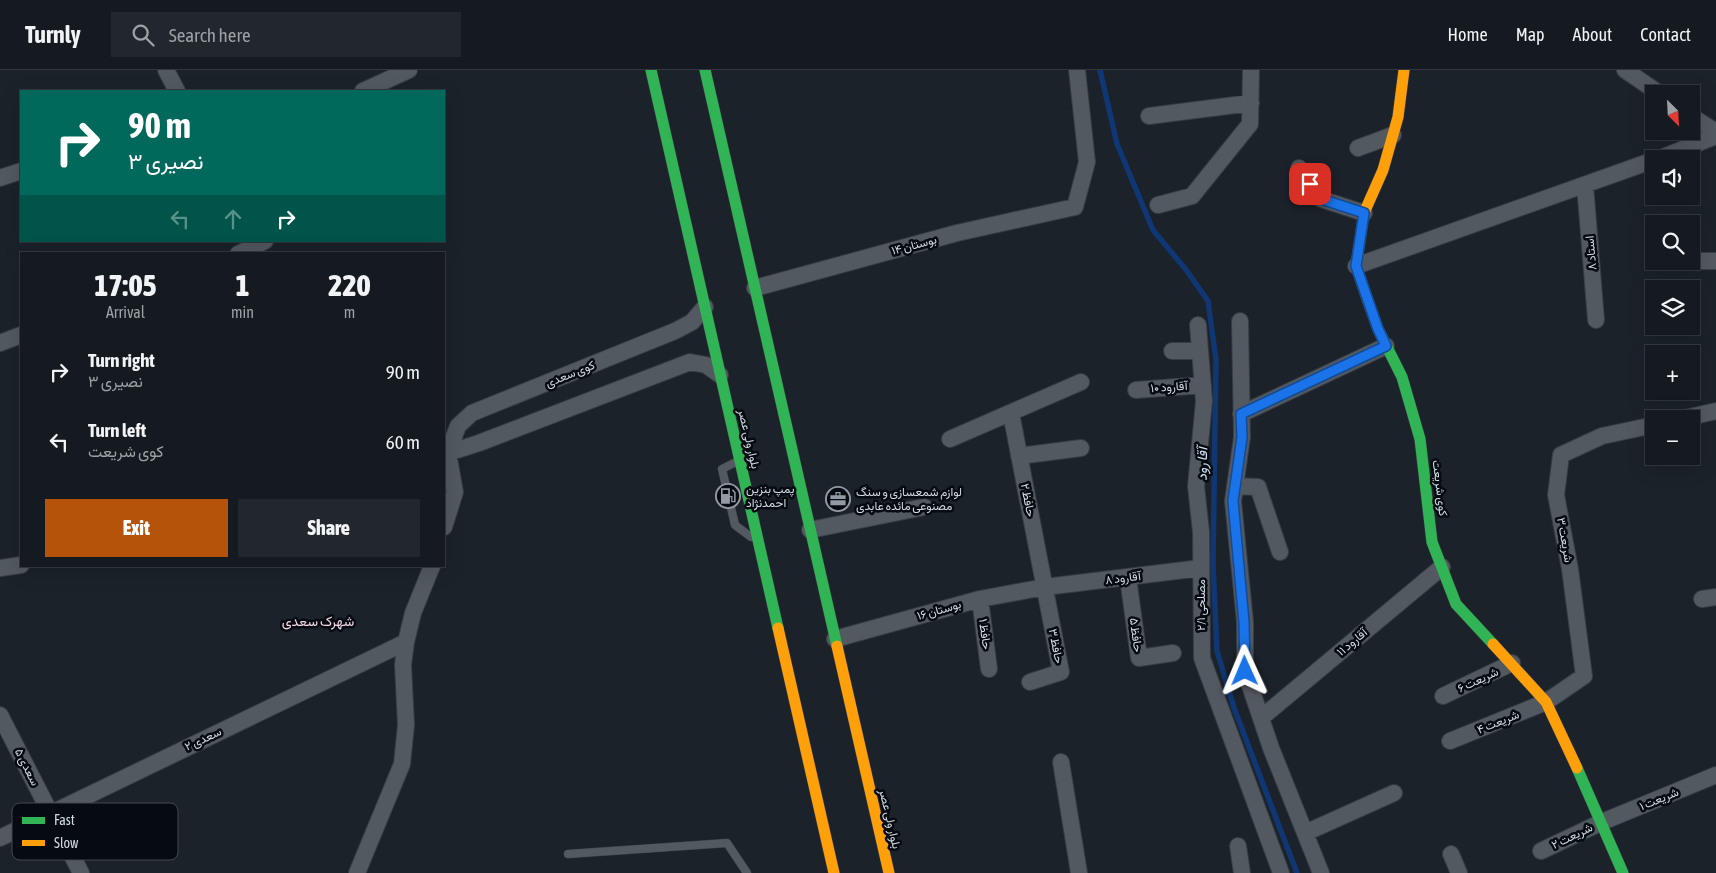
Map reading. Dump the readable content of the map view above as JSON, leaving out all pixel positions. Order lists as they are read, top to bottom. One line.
{"streets":{"main road":["بلوار ولی عصر","کوی شریعت"],"street":["بوستان ۱۴","استاد ۸","کوی سعدی","آقارود ۱۰","حافظ ۲","شریعت ۳","آقارود ۸","مصلحی ۲/۱","بوستان ۱۶","حافظ ۱","حافظ ۵","آقارود ۱۱","حافظ ۳","شریعت ۶","شریعت ۴","سعدی ۲","سعدی ۵","شریعت ۱","شریعت ۲"]},"crossings":[["بوستان ۱۴","بلوار ولی عصر"],["کوی سعدی","بلوار ولی عصر"],["آقارود ۱۰","مصلحی ۲/۱"],["بلوار ولی عصر","بوستان ۱۶"],["کوی شریعت","شریعت ۳"],["کوی شریعت","آقارود ۱۱"],["کوی شریعت","شریعت ۶"],["کوی شریعت","شریعت ۴"],["کوی شریعت","شریعت ۱"],["کوی شریعت","شریعت ۲"],["حافظ ۲","آقارود ۸"],["حافظ ۲","بوستان ۱۶"],["حافظ ۲","حافظ ۳"],["شریعت ۳","شریعت ۴"],["آقارود ۸","مصلحی ۲/۱"],["آقارود ۸","بوستان ۱۶"],["آقارود ۸","حافظ ۵"],["آقارود ۸","حافظ ۳"],["بوستان ۱۶","حافظ ۱"],["بوستان ۱۶","حافظ ۳"],["شریعت ۱","شریعت ۲"]],"districts":["شهرک سعدی"],"water":["آقا رود"],"places":{"fuel station":["پمپ بنزین احمدنژاد"],"office":["لوازم شمعسازی و سنگ مصنوعی مائده عابدی"]},"legend":["Fast","Slow"],"north":"bottom right","page":{"header":"Turnly","search":"Search here","nav":["Home","Map","About","Contact"],"map_buttons":["+","−"],"turn":["90 m","نصیری ۳"],"eta":["17:05","Arrival","1","min","220","m"],"list":[{"name":"Turn right","note":"نصیری ۳","value":"90 m"},{"name":"Turn left","note":"کوی شریعت","value":"60 m"}],"buttons":["Exit","Share"]}}
